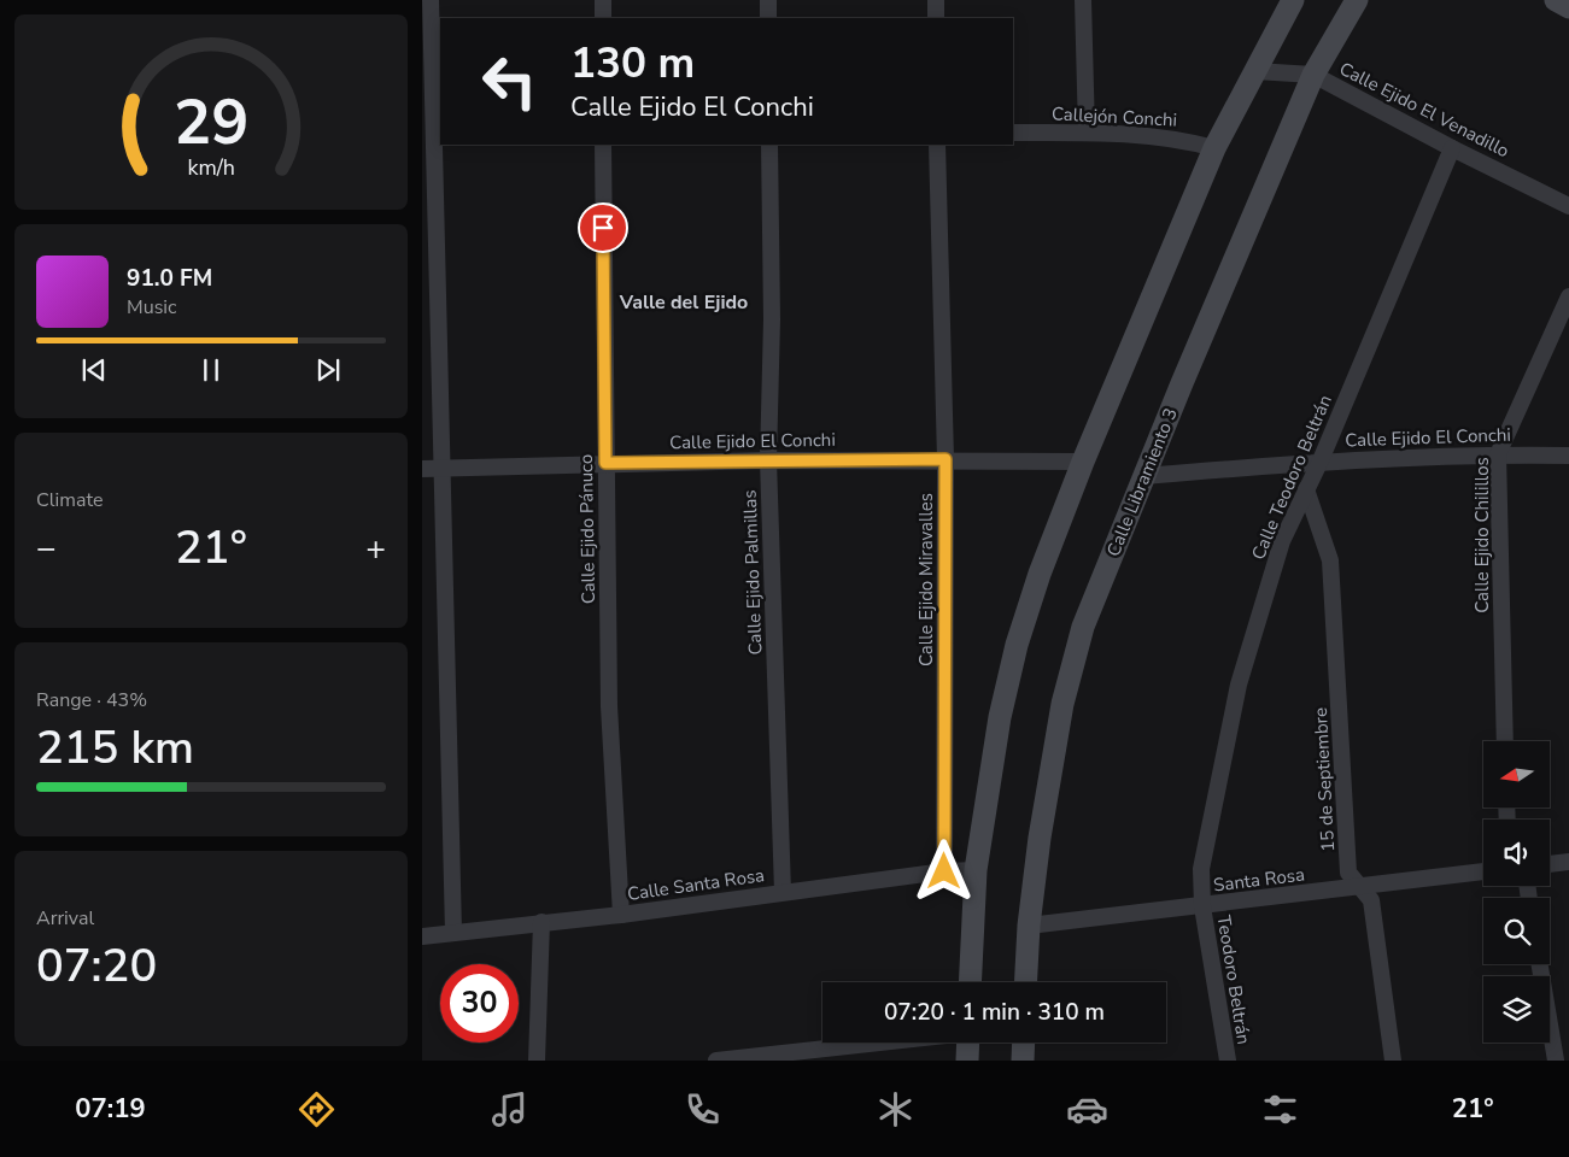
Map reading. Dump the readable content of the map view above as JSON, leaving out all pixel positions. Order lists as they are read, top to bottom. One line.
{"streets":{"street":["Calle Ejido El Venadillo","Callejón Conchi","Calle Ejido El Conchi","Calle Teodoro Beltrán","Calle Libramiento 3","Calle Ejido Pánuco","Calle Ejido Chilillos","Calle Ejido Palmillas","Calle Ejido Miravalles","15 de Septiembre","Santa Rosa","Calle Santa Rosa","Teodoro Beltrán"]},"crossings":[["Calle Ejido El Venadillo","Calle Teodoro Beltrán"],["Calle Ejido El Venadillo","Calle Libramiento 3"],["Calle Ejido El Conchi","Calle Teodoro Beltrán"],["Calle Ejido El Conchi","Calle Libramiento 3"],["Calle Ejido El Conchi","Calle Ejido Pánuco"],["Calle Ejido El Conchi","Calle Ejido Chilillos"],["Calle Ejido El Conchi","Calle Ejido Palmillas"],["Calle Ejido El Conchi","Calle Ejido Miravalles"],["Calle Teodoro Beltrán","15 de Septiembre"],["Calle Teodoro Beltrán","Santa Rosa"],["Calle Teodoro Beltrán","Teodoro Beltrán"],["Calle Libramiento 3","Santa Rosa"],["Calle Ejido Pánuco","Calle Santa Rosa"],["Calle Ejido Palmillas","Calle Santa Rosa"],["Calle Ejido Miravalles","Calle Santa Rosa"],["15 de Septiembre","Santa Rosa"],["Santa Rosa","Teodoro Beltrán"]],"districts":["Valle del Ejido"],"north":"left","page":{"turn":["130 m","Calle Ejido El Conchi"],"song":["91.0 FM","Music"],"tile":["Climate",["Range · 43%","215 km"],["Arrival","07:20"]],"heat":["−","21°","+"],"limit":"30","trip":"07:20 · 1 min · 310 m","tabs":["07:19","21°"],"gauge":["29","km/h"]}}
